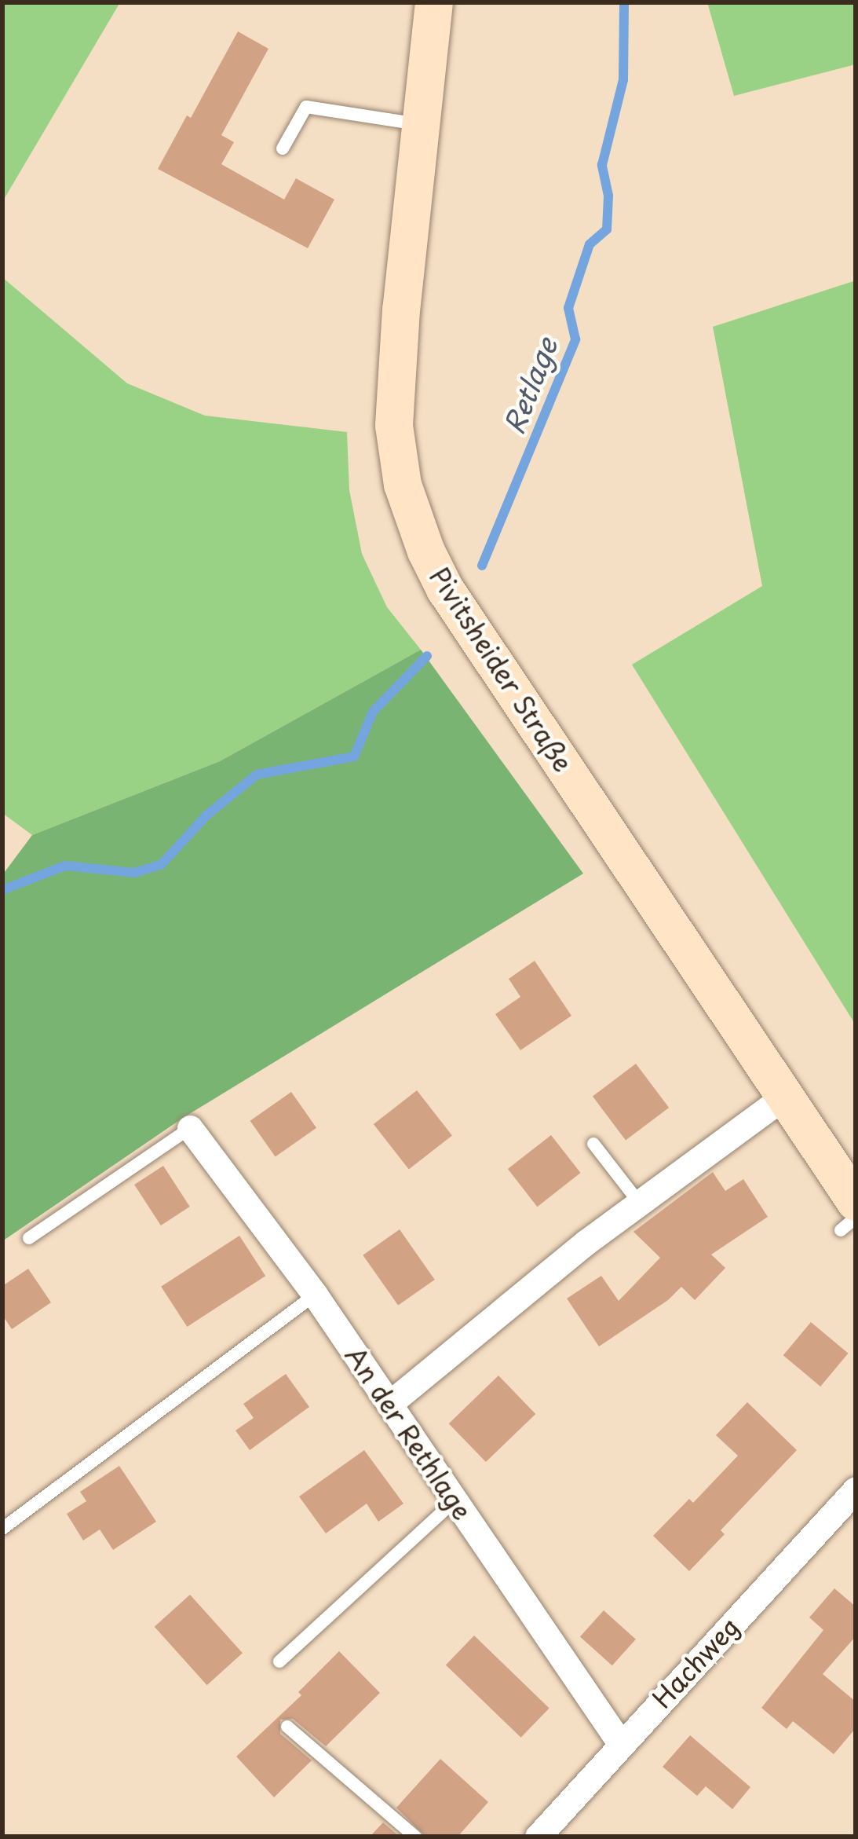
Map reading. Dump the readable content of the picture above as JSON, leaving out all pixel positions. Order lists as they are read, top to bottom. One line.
{"streets":{"main road":["Pivitsheider Straße"],"street":["An der Rethlage","Hachweg"]},"crossings":[["An der Rethlage","Hachweg"]],"water":["Retlage"]}
